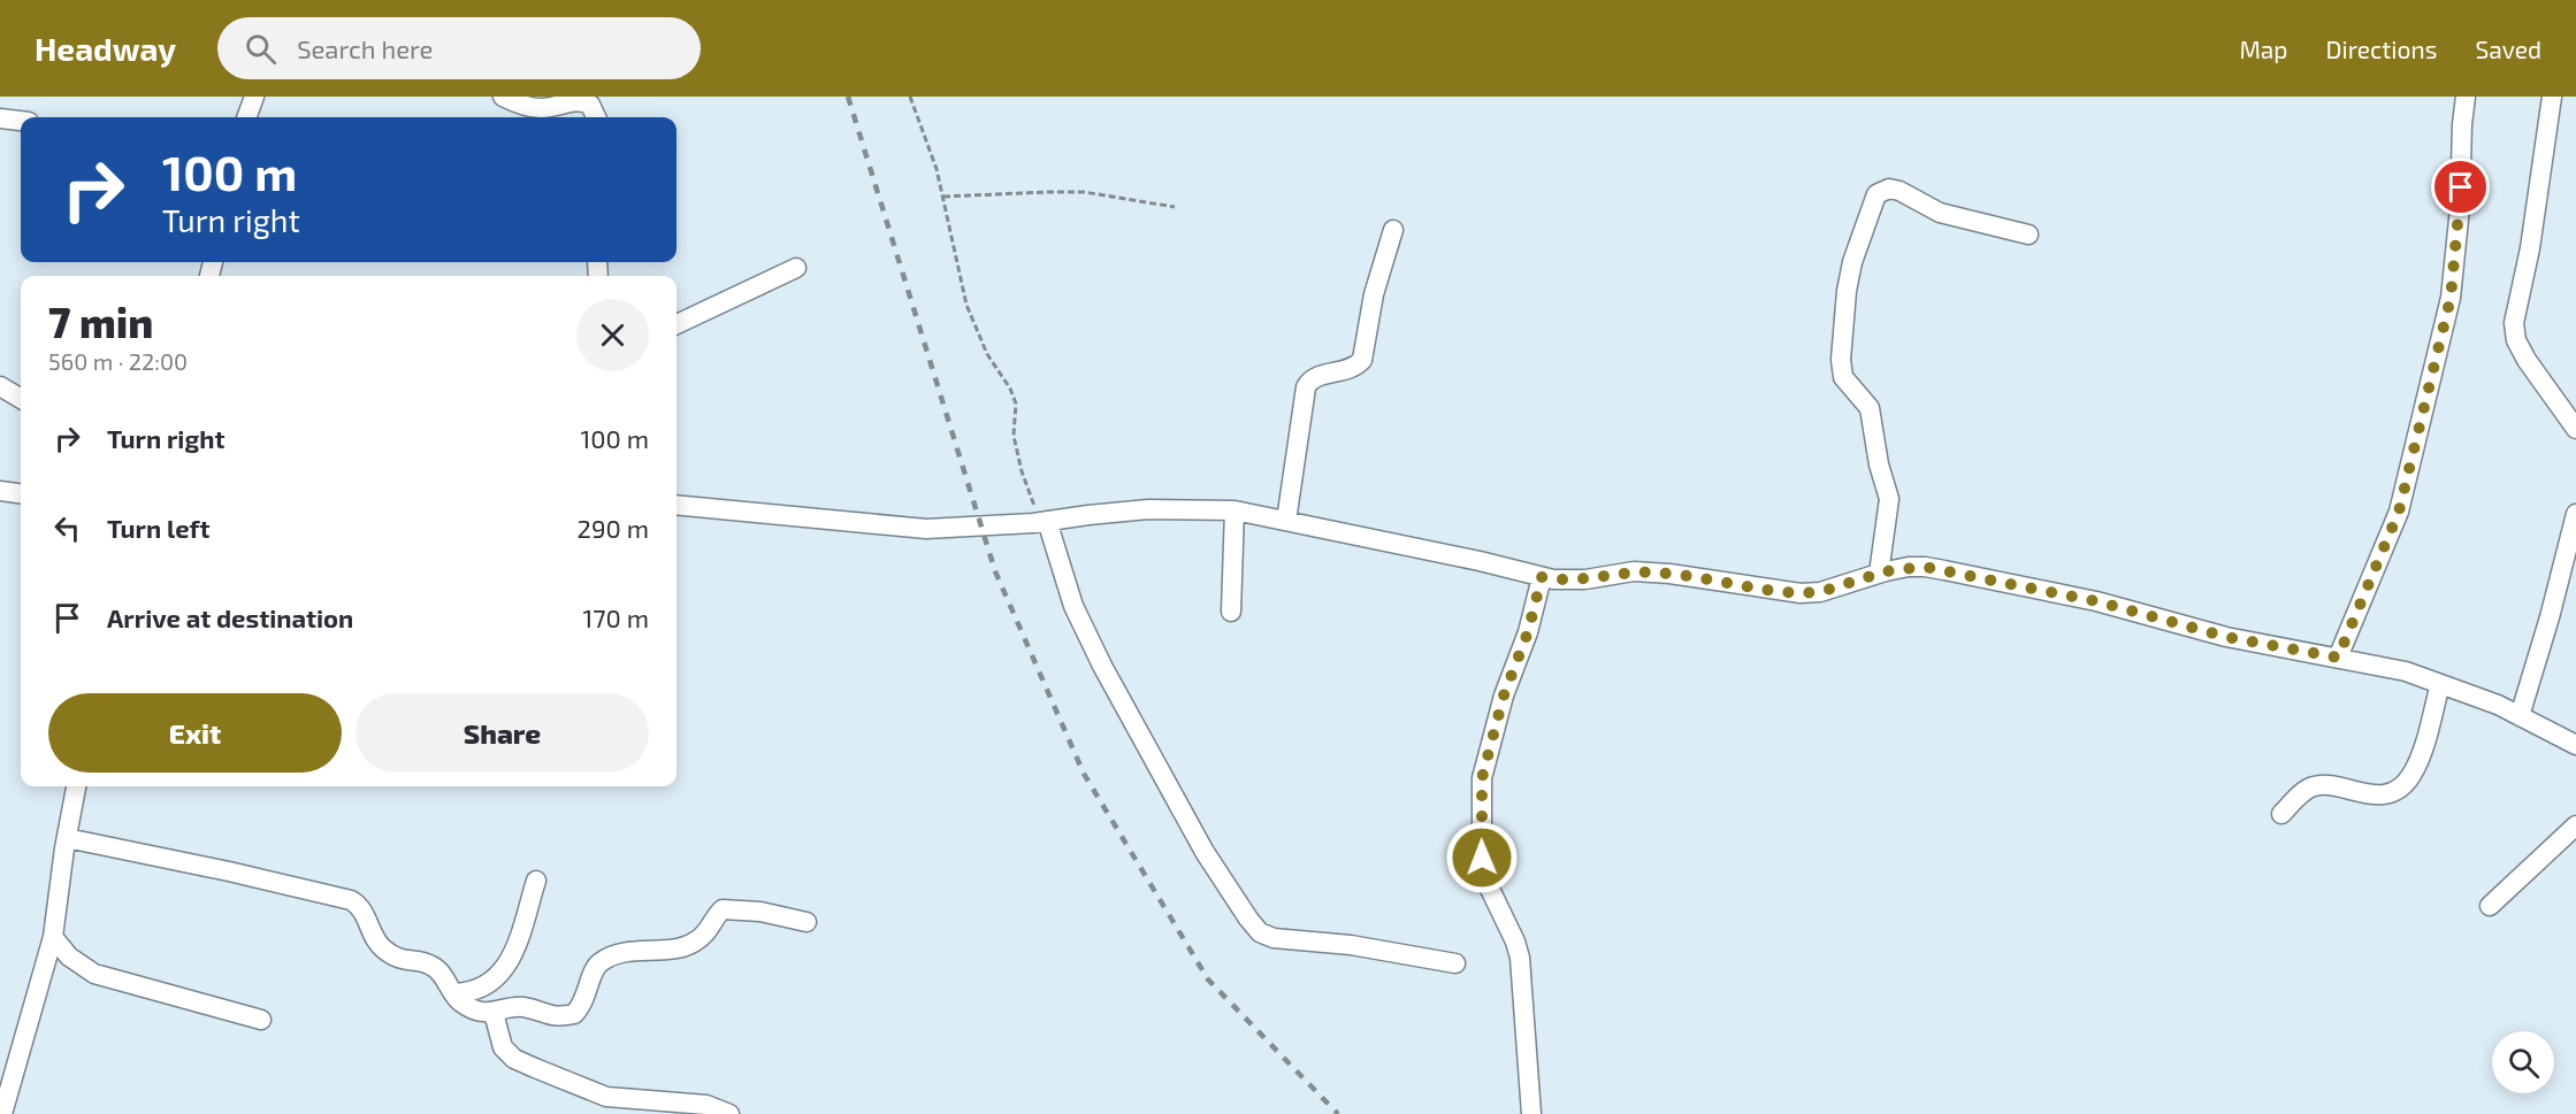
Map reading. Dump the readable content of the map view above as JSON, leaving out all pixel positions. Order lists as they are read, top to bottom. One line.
{"page":{"header":"Headway","search":"Search here","nav":["Map","Directions","Saved"],"turn":["100 m","Turn right"],"heading":["7 min","560 m · 22:00"],"list":[{"name":"Turn right","value":"100 m"},{"name":"Turn left","value":"290 m"},{"name":"Arrive at destination","value":"170 m"}],"buttons":["Exit","Share"]}}
